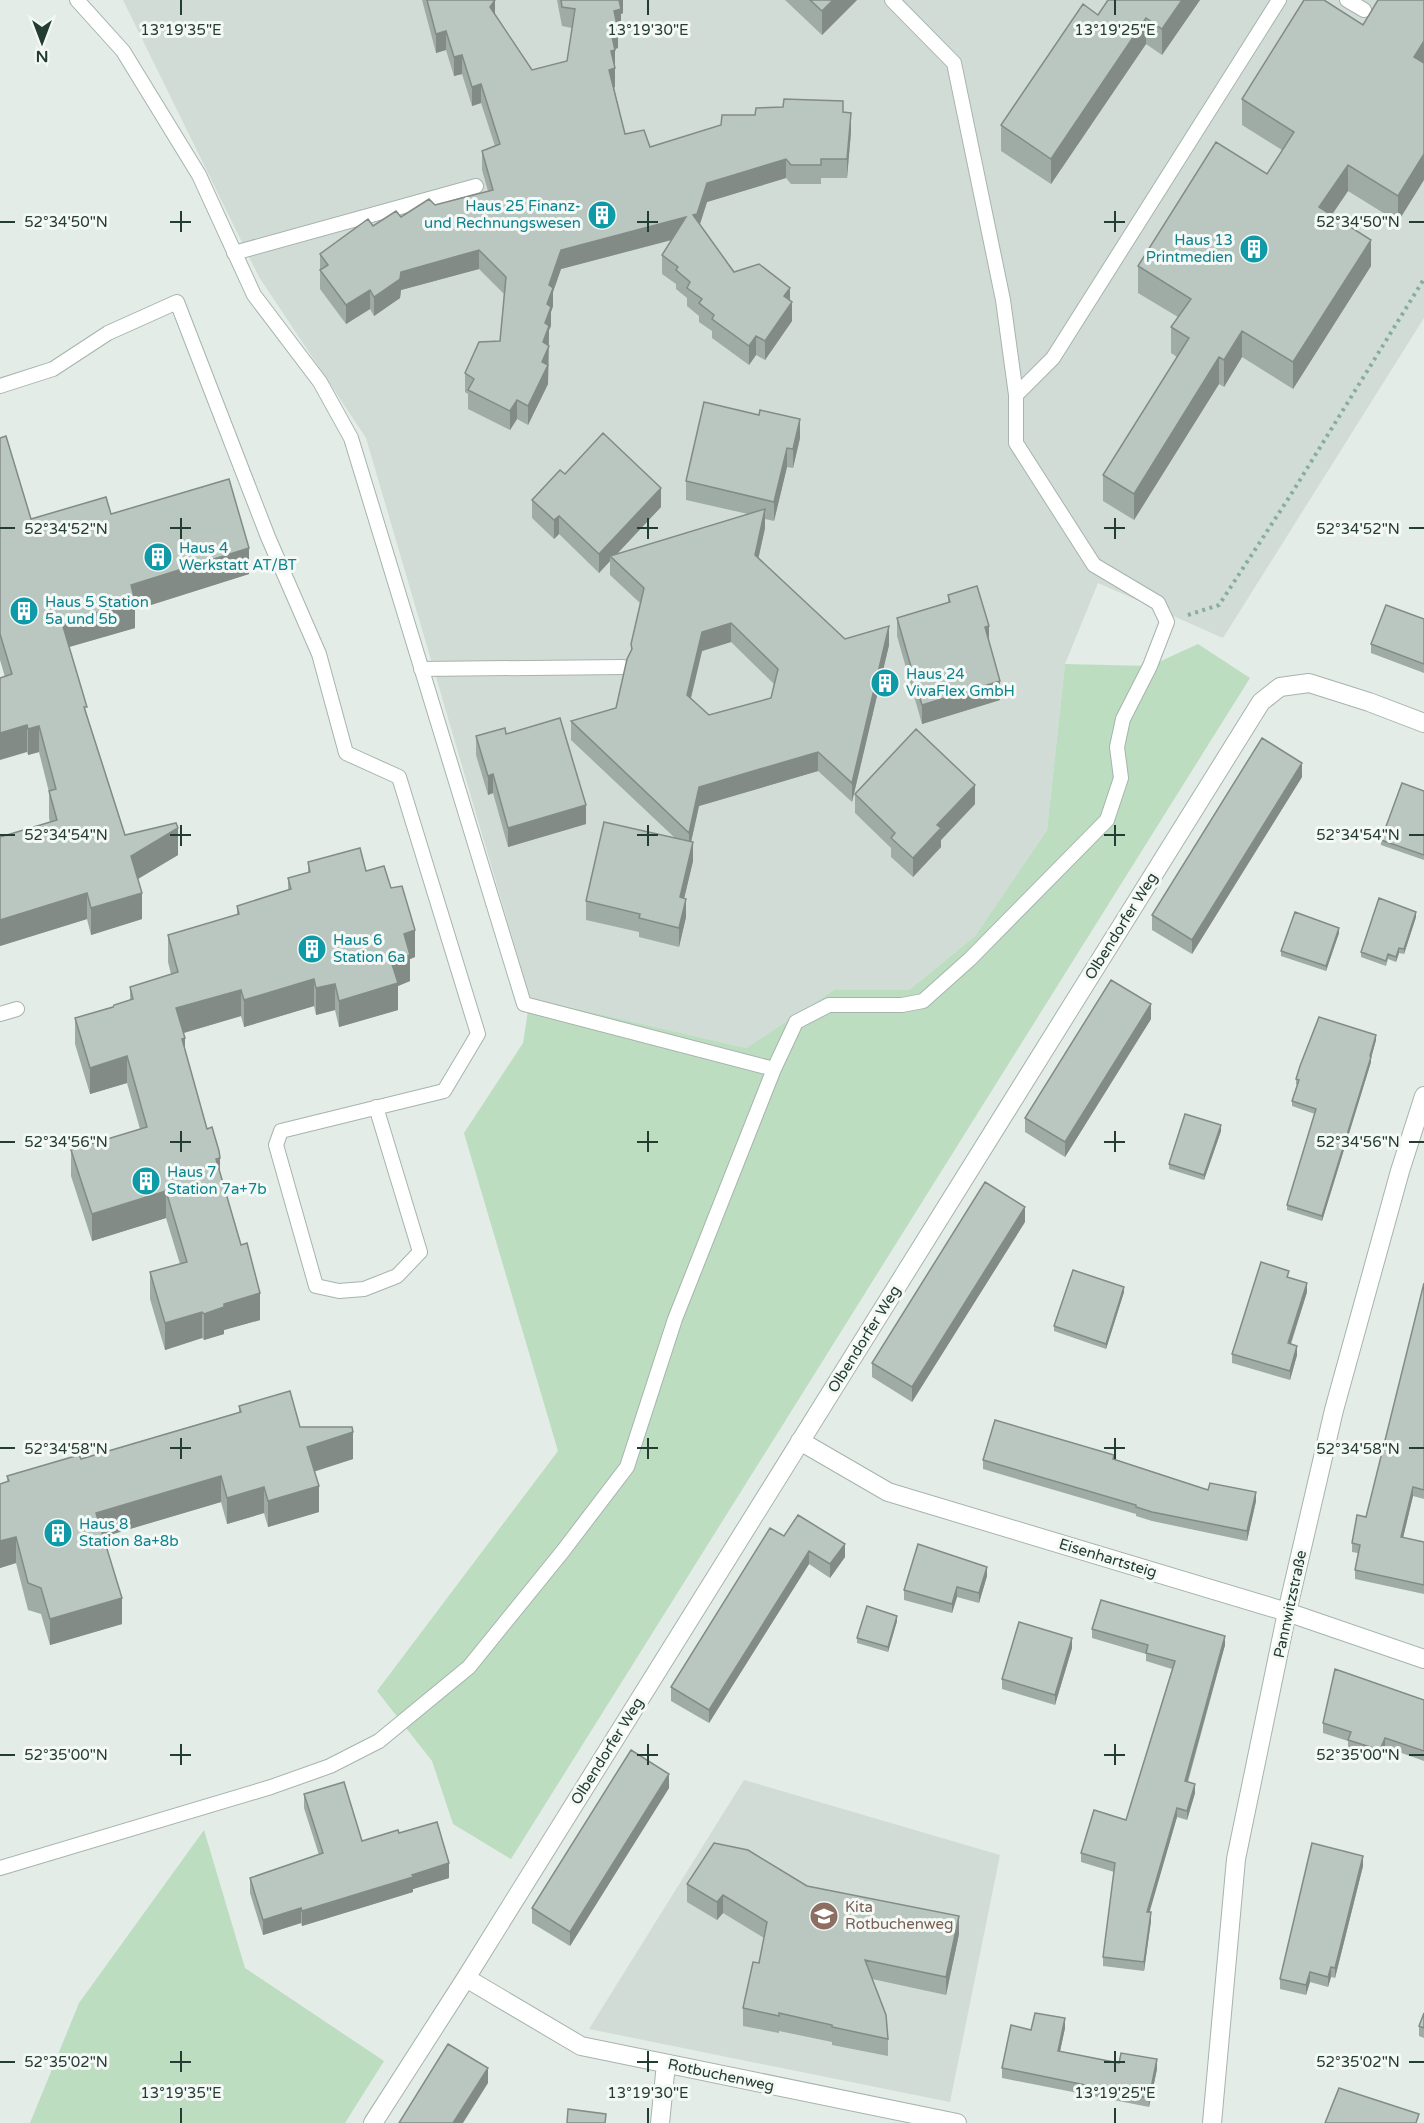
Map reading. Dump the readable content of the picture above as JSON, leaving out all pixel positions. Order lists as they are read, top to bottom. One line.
{"streets":{"street":["Olbendorfer Weg","Eisenhartsteig","Pannwitzstraße","Rotbuchenweg"]},"crossings":[["Olbendorfer Weg","Eisenhartsteig"],["Olbendorfer Weg","Rotbuchenweg"],["Eisenhartsteig","Pannwitzstraße"]],"places":{"building":["Haus 25 Finanz- und Rechnungswesen","Haus 13 Printmedien","Haus 4 Werkstatt AT/BT","Haus 5 Station 5a und 5b","Haus 24 VivaFlex GmbH","Haus 6 Station 6a","Haus 7 Station 7a+7b","Haus 8 Station 8a+8b"],"school or university":["Kita Rotbuchenweg"]},"north":"bottom","coordinates":["13°19'35\"E","13°19'30\"E","13°19'25\"E","52°34'50\"N","52°34'52\"N","52°34'54\"N","52°34'56\"N","52°34'58\"N","52°35'00\"N","52°35'02\"N"]}
